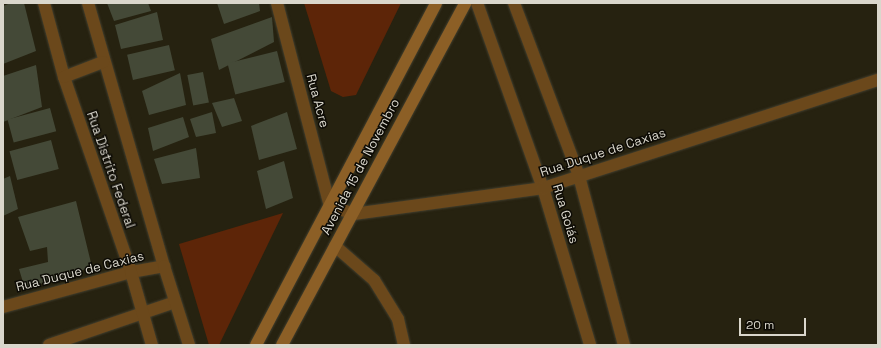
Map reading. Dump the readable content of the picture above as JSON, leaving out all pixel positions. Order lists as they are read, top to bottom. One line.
{"streets":{"main road":["Avenida 15 de Novembro"],"street":["Rua Acre","Rua Duque de Caxias","Rua Distrito Federal","Rua Goiás"]},"crossings":[["Rua Acre","Rua Duque de Caxias"],["Rua Acre","Avenida 15 de Novembro"],["Rua Duque de Caxias","Avenida 15 de Novembro"],["Rua Duque de Caxias","Rua Distrito Federal"],["Rua Duque de Caxias","Rua Goiás"]],"scale_bar":"20 m"}
